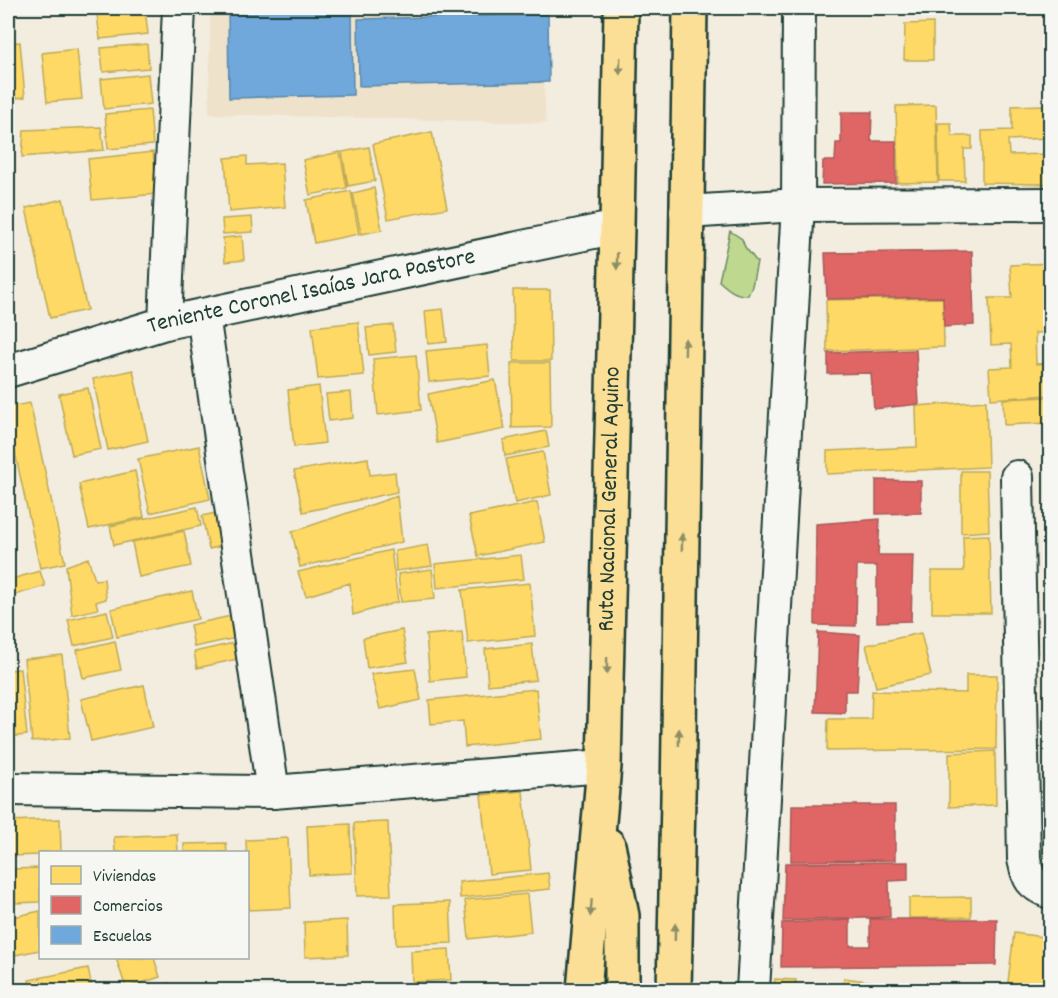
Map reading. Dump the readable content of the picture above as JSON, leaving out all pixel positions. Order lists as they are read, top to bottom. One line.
{"streets":{"highway":["Ruta Nacional General Aquino"],"street":["Teniente Coronel Isaías Jara Pastore"]},"crossings":[["Teniente Coronel Isaías Jara Pastore","Ruta Nacional General Aquino"]],"legend":["Viviendas","Comercios","Escuelas"]}
